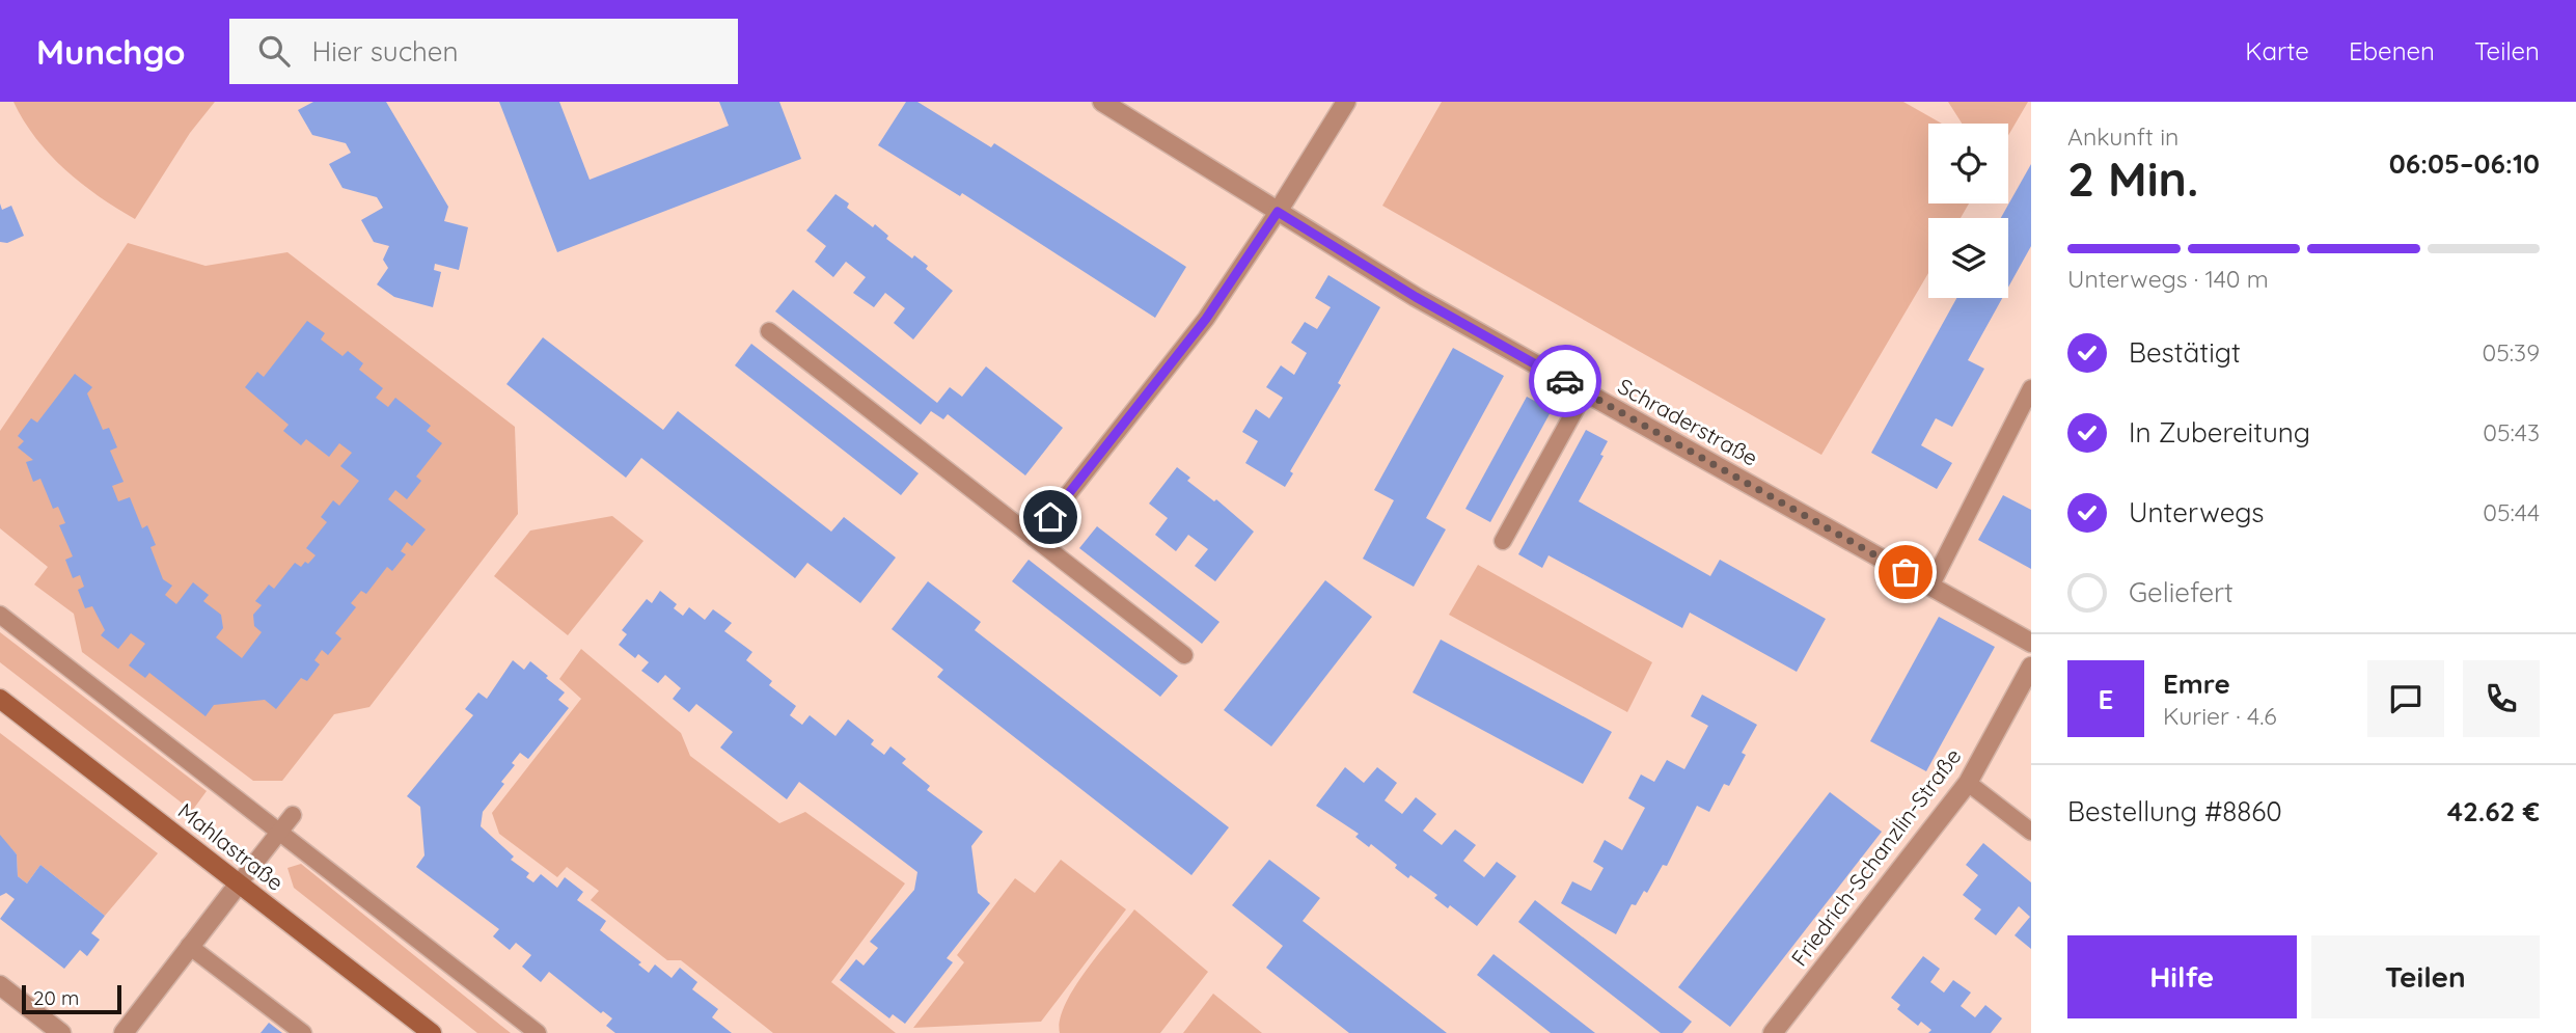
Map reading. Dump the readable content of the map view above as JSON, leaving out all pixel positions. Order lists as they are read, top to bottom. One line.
{"streets":{"street":["Schraderstraße","Mahlastraße","Friedrich-Schanzlin-Straße"]},"scale_bar":"20 m","page":{"header":"Munchgo","search":"Hier suchen","nav":["Karte","Ebenen","Teilen"],"heading":["2 Min.","Ankunft in","06:05–06:10"],"panel":["Emre","Kurier · 4.6","Bestellung #8860","42.62 €"],"bar":"Unterwegs · 140 m","list":[["Bestätigt","05:39"],["In Zubereitung","05:43"],["Unterwegs","05:44"],"Geliefert"],"round":"E","buttons":["Hilfe","Teilen"],"scale":"20 m"}}
